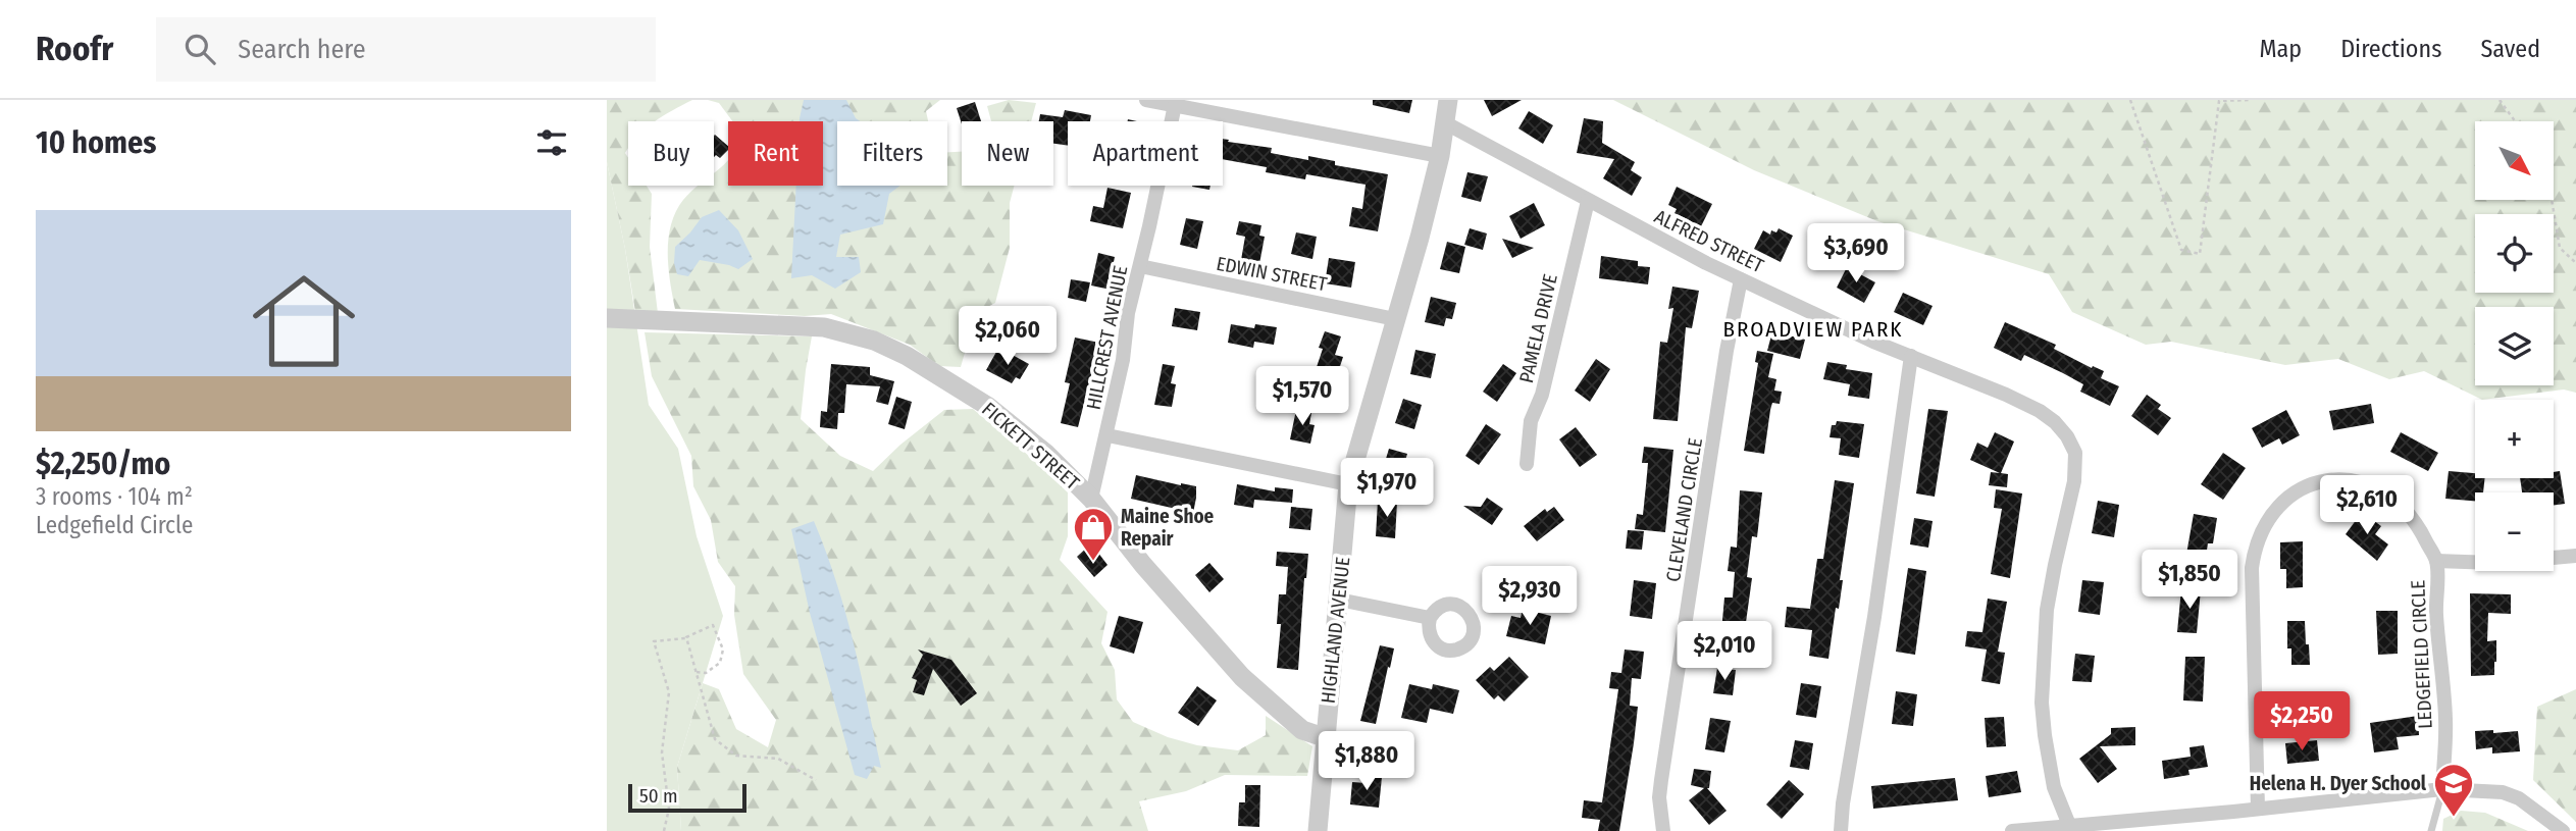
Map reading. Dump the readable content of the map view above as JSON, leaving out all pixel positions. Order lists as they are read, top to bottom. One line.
{"streets":{"street":["ALFRED STREET","EDWIN STREET","PAMELA DRIVE","HILLCREST AVENUE","FICKETT STREET","CLEVELAND CIRCLE","HIGHLAND AVENUE","LEDGEFIELD CIRCLE"]},"crossings":[["ALFRED STREET","PAMELA DRIVE"],["ALFRED STREET","CLEVELAND CIRCLE"],["ALFRED STREET","HIGHLAND AVENUE"],["EDWIN STREET","HILLCREST AVENUE"],["EDWIN STREET","HIGHLAND AVENUE"],["HILLCREST AVENUE","FICKETT STREET"],["FICKETT STREET","HIGHLAND AVENUE"]],"districts":["BROADVIEW PARK"],"places":{"shop":["Maine Shoe Repair"],"school or university":["Helena H. Dyer School"]},"scale_bar":"50 m","north":"bottom right","page":{"header":"Roofr","search":"Search here","nav":["Map","Directions","Saved"],"heading":"10 homes","map_buttons":["+","−"],"chip":["Buy","Rent","Filters","New","Apartment"],"list":[{"name":"$2,250/mo","note":"3 rooms · 104 m² · Ledgefield Circle"}],"price":["$3,690","$2,060","$1,570","$1,970","$2,610","$1,850","$2,930","$2,010","$2,250","$1,880"],"scale":"50 m"}}
